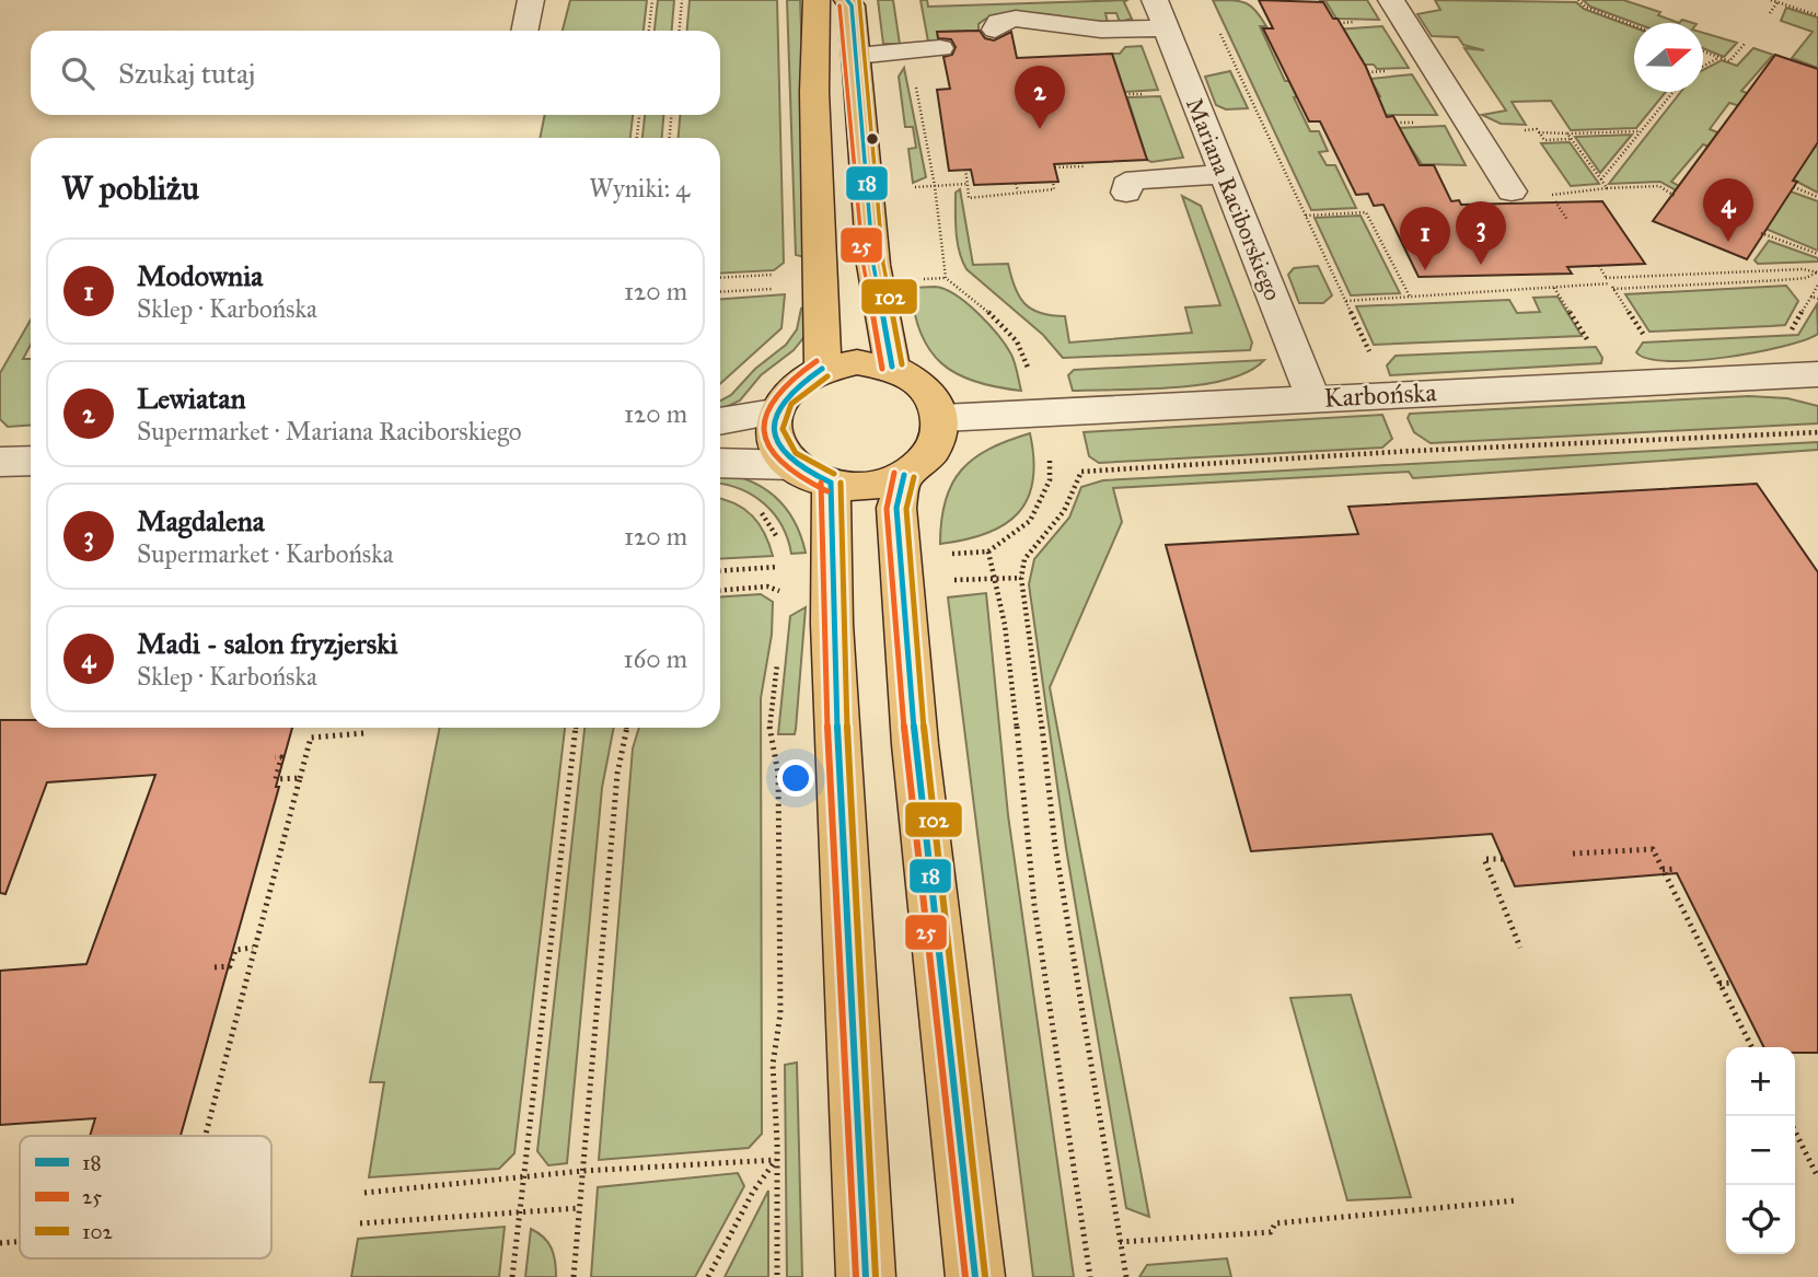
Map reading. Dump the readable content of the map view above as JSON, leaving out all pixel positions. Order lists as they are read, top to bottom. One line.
{"streets":{"street":["Mariana Raciborskiego","Karbońska"]},"crossings":[["Mariana Raciborskiego","Karbońska"]],"lines":["transit line 18","transit line 102","transit line 25"],"legend":["18","25","102"],"north":"right","page":{"search":"Szukaj tutaj","pins":["2","4","3","1"],"heading":["W pobliżu","Wyniki: 4"],"list":[{"mark":"1","name":"Modownia","note":"Sklep · Karbońska","value":"120 m"},{"mark":"2","name":"Lewiatan","note":"Supermarket · Mariana Raciborskiego","value":"120 m"},{"mark":"3","name":"Magdalena","note":"Supermarket · Karbońska","value":"120 m"},{"mark":"4","name":"Madi - salon fryzjerski","note":"Sklep · Karbońska","value":"160 m"}],"map_buttons":["+","−"]}}
